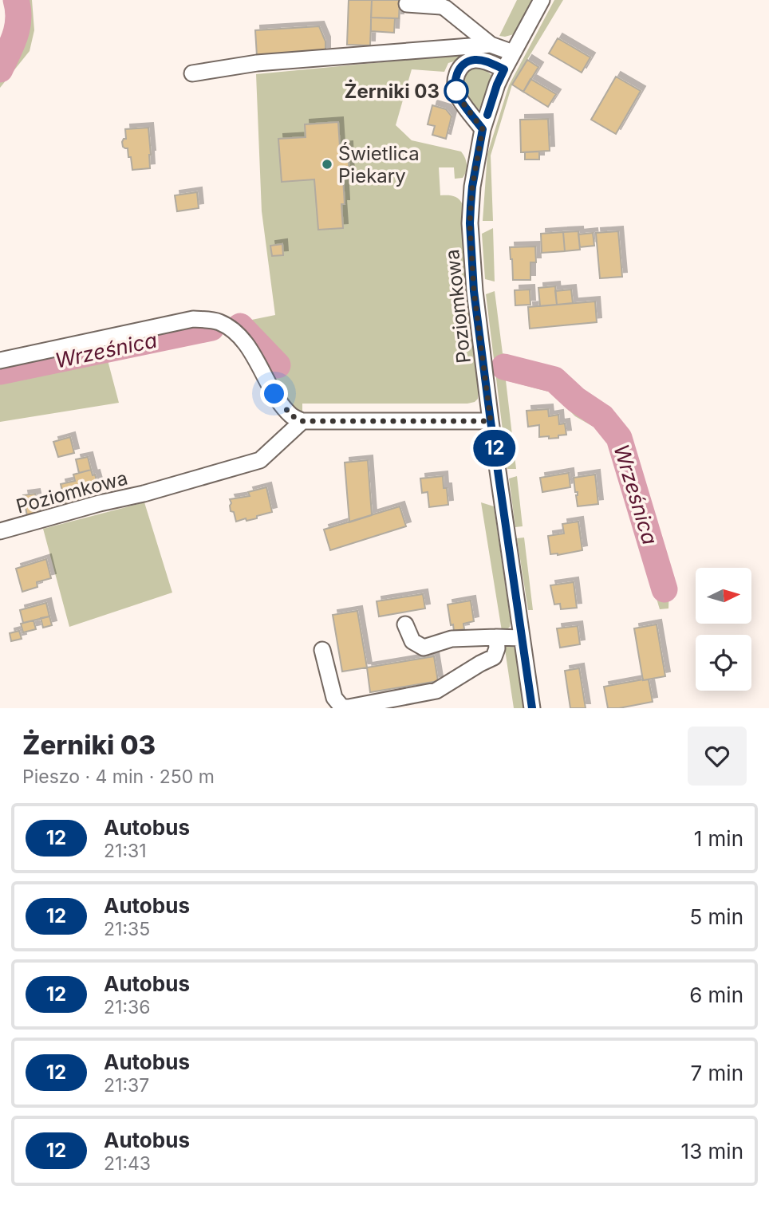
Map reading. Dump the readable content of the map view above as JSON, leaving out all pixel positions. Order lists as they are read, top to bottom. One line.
{"streets":{"street":["Poziomkowa"]},"water":["Wrześnica"],"places":["Żerniki 03","Świetlica Piekary"],"lines":["bus line 12"],"north":"right","page":{"on_map":"12","heading":["Żerniki 03","Pieszo · 4 min · 250 m"],"list":[{"mark":"12","name":"Autobus","note":"21:31","value":"1 min"},{"mark":"12","name":"Autobus","note":"21:35","value":"5 min"},{"mark":"12","name":"Autobus","note":"21:36","value":"6 min"},{"mark":"12","name":"Autobus","note":"21:37","value":"7 min"},{"mark":"12","name":"Autobus","note":"21:43","value":"13 min"}]}}
